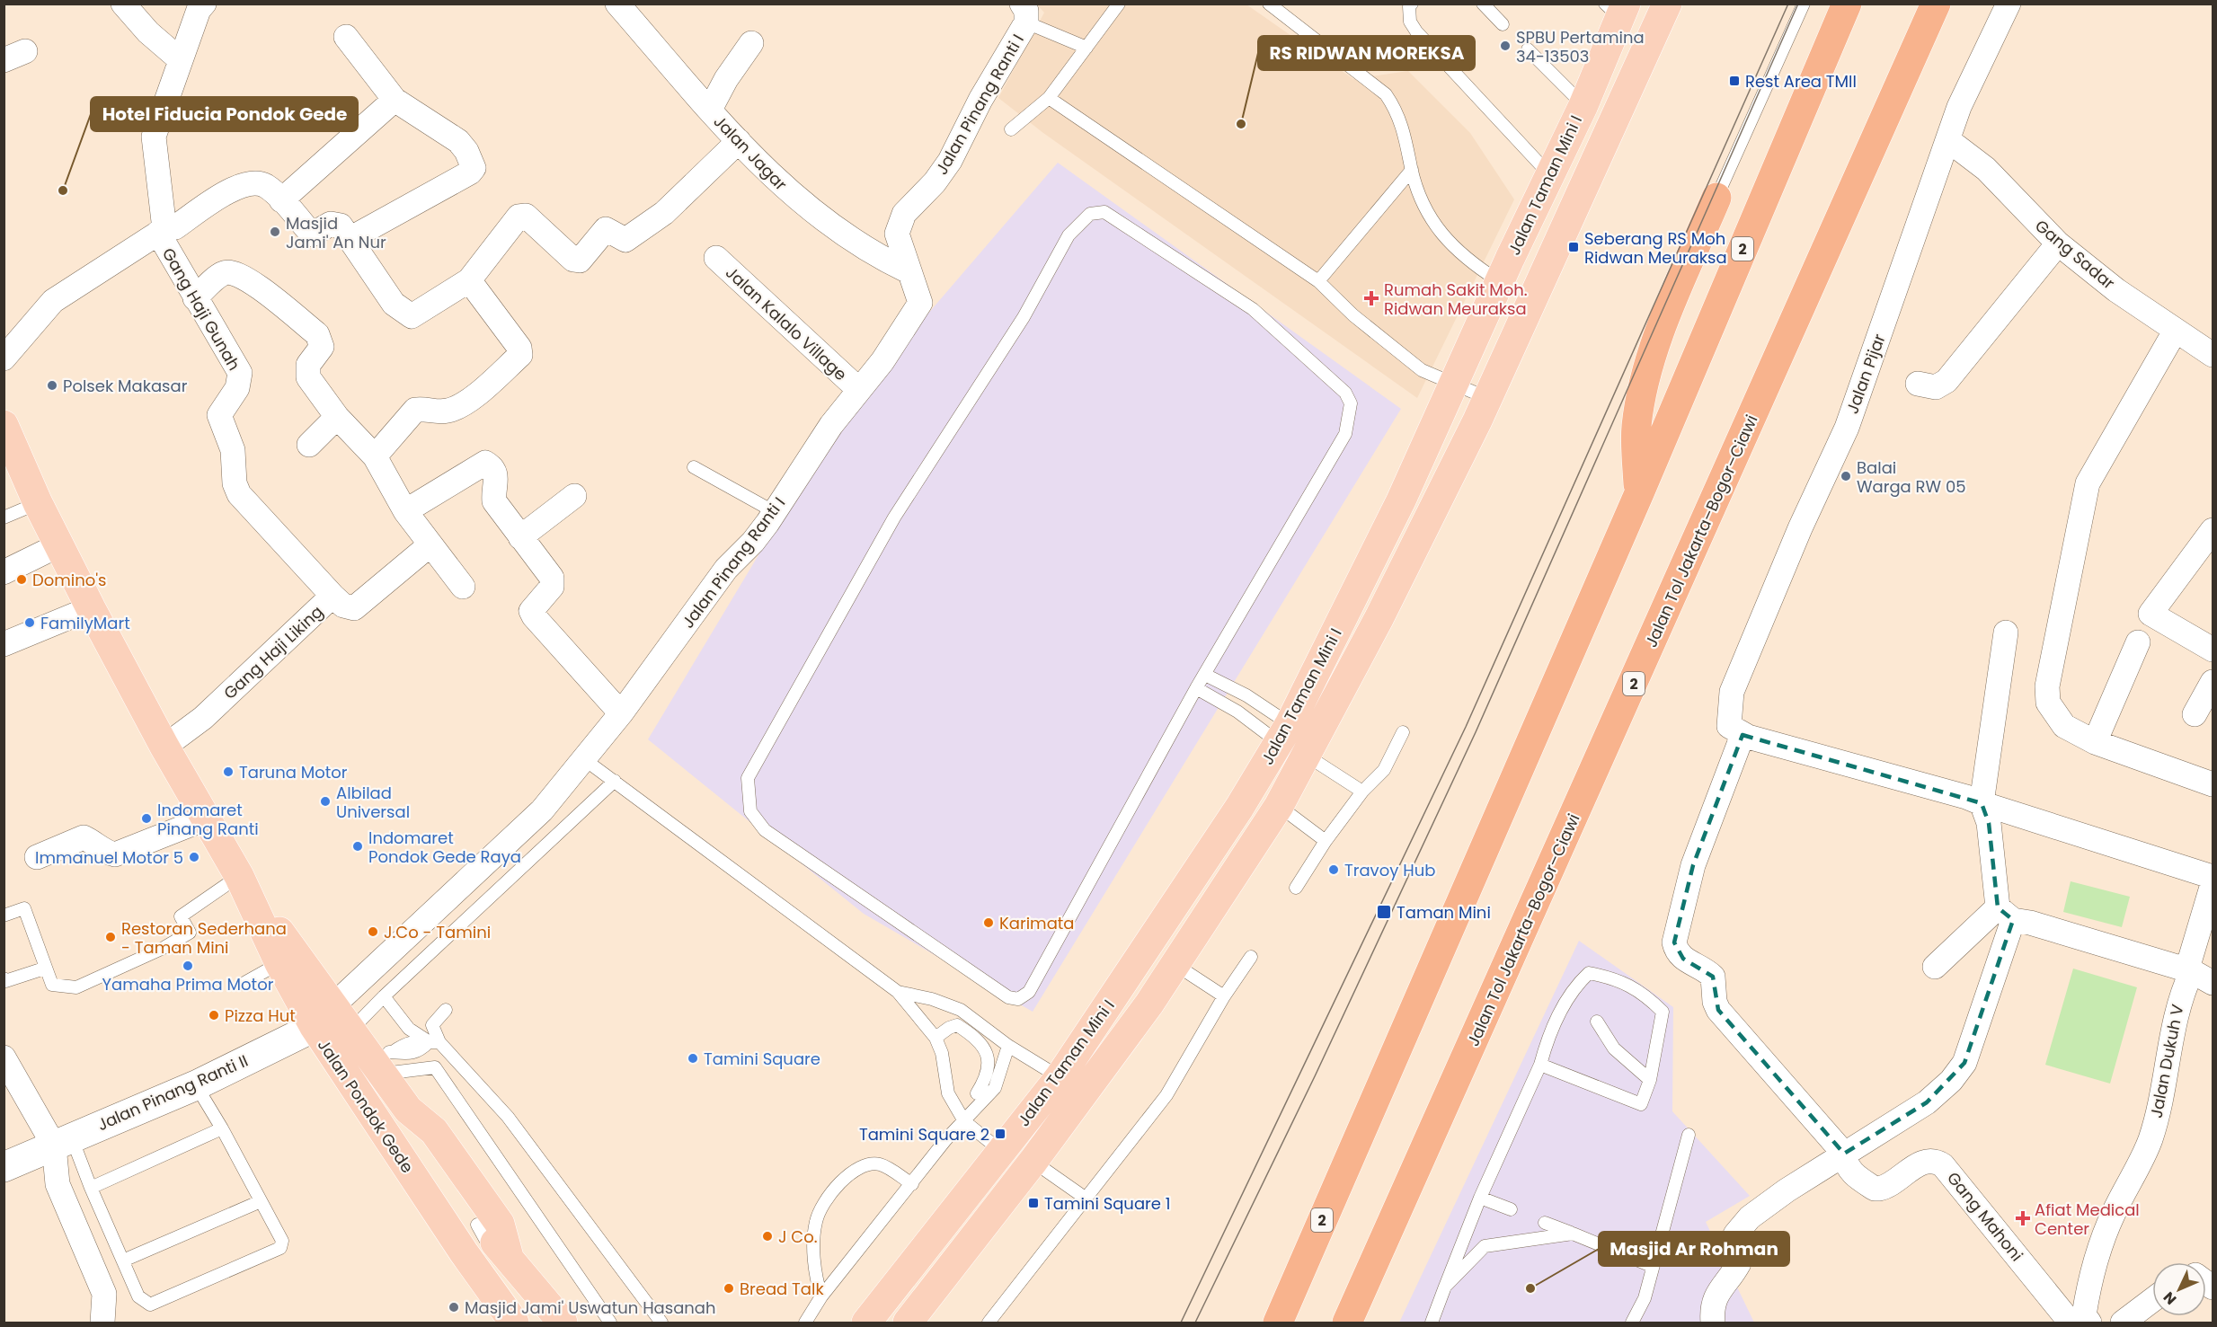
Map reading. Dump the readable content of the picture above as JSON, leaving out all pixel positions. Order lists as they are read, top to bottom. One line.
{"streets":{"highway":["2","Jalan Tol Jakarta–Bogor–Ciawi"],"main road":["Jalan Taman Mini I","Jalan Pondok Gede"],"street":["Jalan Pinang Ranti I","Jalan Jagar","Gang Sadar","Gang Haji Gunah","Jalan Kalalo Village","Jalan Pijar","Gang Haji Liking","Jalan Dukuh V","Jalan Pinang Ranti II","Gang Mahoni"]},"crossings":[["Jalan Pinang Ranti I","Jalan Jagar"],["Jalan Pinang Ranti I","Jalan Kalalo Village"],["Jalan Pinang Ranti I","Jalan Pinang Ranti II"],["Jalan Pinang Ranti I","Jalan Pondok Gede"],["Gang Sadar","Jalan Pijar"],["Gang Haji Gunah","Gang Haji Liking"],["Gang Haji Liking","Jalan Pondok Gede"],["Jalan Dukuh V","Gang Mahoni"],["Jalan Pinang Ranti II","Jalan Pondok Gede"]],"places":{"other":["SPBU Pertamina 34-13503","RS RIDWAN MOREKSA","Hotel Fiducia Pondok Gede","Masjid Jami' An Nur","Polsek Makasar","Balai Warga RW 05","Domino's","FamilyMart","Taruna Motor","Albilad Universal","Indomaret Pinang Ranti","Indomaret Pondok Gede Raya","Immanuel Motor 5","Travoy Hub","Karimata","J.Co - Tamini","Restoran Sederhana - Taman Mini","Yamaha Prima Motor","Pizza Hut","Tamini Square","J Co.","Bread Talk","Masjid Ar Rohman","Masjid Jami' Uswatun Hasanah"],"transit":["Rest Area TMII","Seberang RS Moh Ridwan Meuraksa","Taman Mini","Tamini Square 2","Tamini Square 1"],"health":["Rumah Sakit Moh. Ridwan Meuraksa","Afiat Medical Center"]},"north":"bottom left"}
